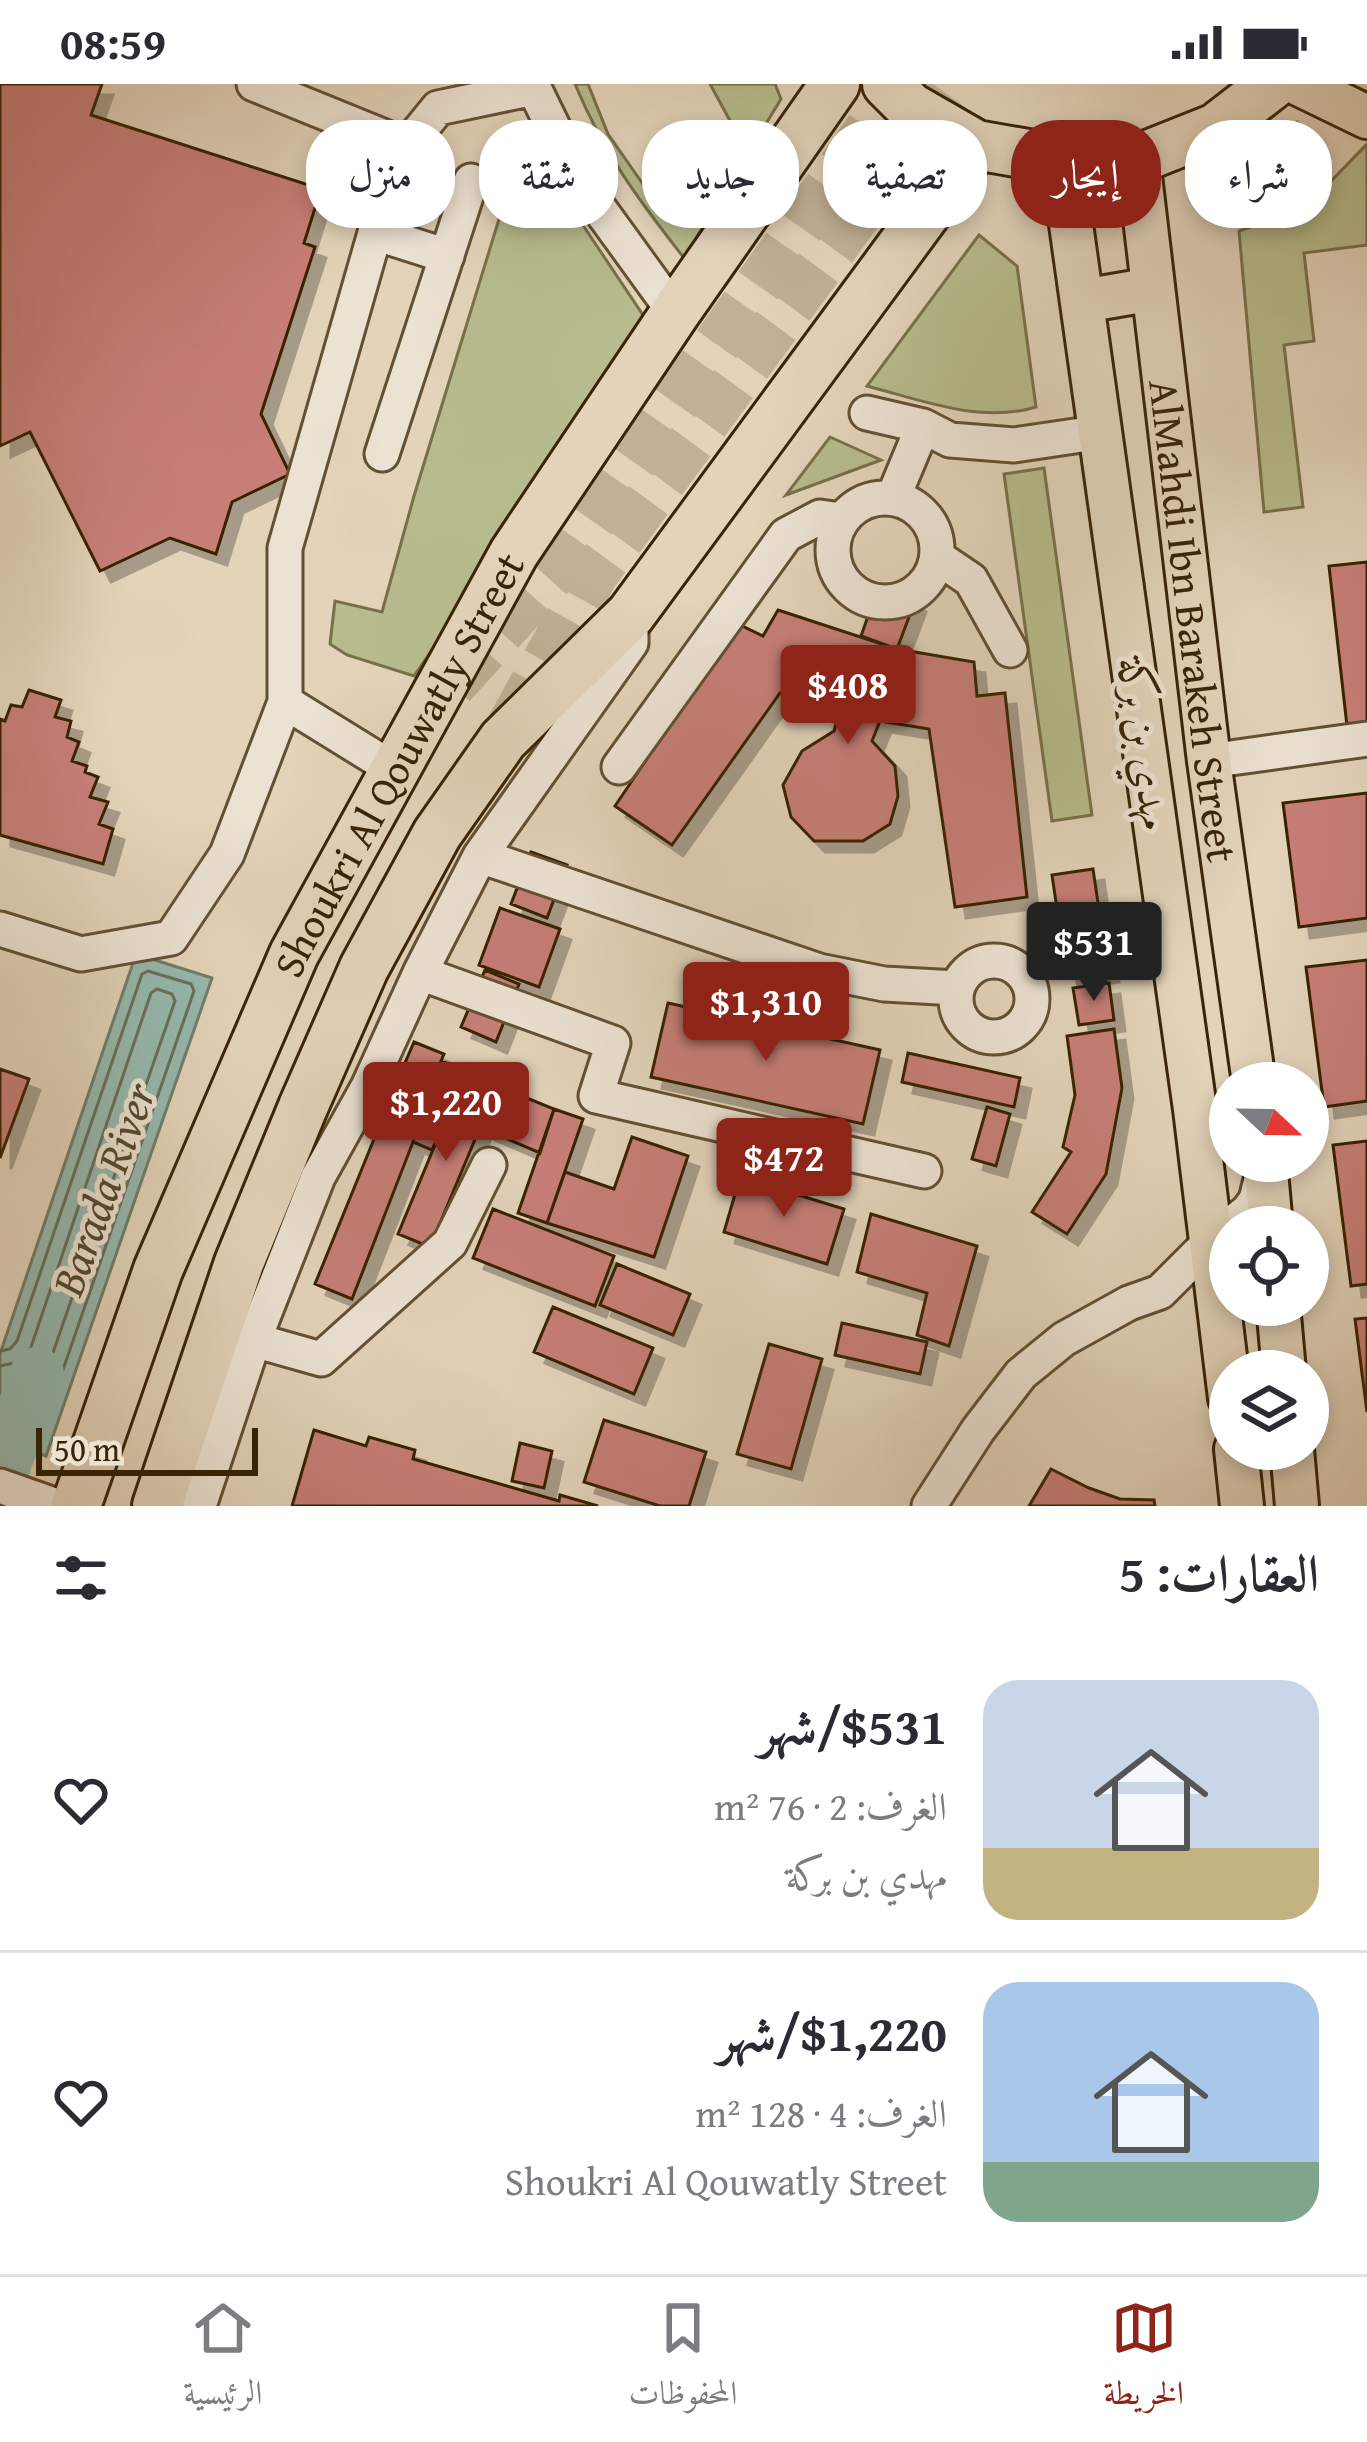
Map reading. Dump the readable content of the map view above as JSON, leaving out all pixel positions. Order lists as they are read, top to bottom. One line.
{"streets":{"highway":["Shoukri Al Qouwatly Street"],"main road":["AlMahdi Ibn Barakeh Street","مهدي بن بركة"]},"water":["Barada River"],"scale_bar":"50 m","north":"right","page":{"status":"08:59","chip":["شراء","إيجار","تصفية","جديد","شقة","منزل"],"price":["$408","$531","$1,310","$1,220","$472"],"scale":"50 m","heading":"العقارات: 5","list":[{"name":"$531/شهر","note":"الغرف: 2 · 76 m² · مهدي بن بركة"},{"name":"$1,220/شهر","note":"الغرف: 4 · 128 m² · Shoukri Al Qouwatly Street"}],"tabs":["الخريطة","المحفوظات","الرئيسية"]}}
